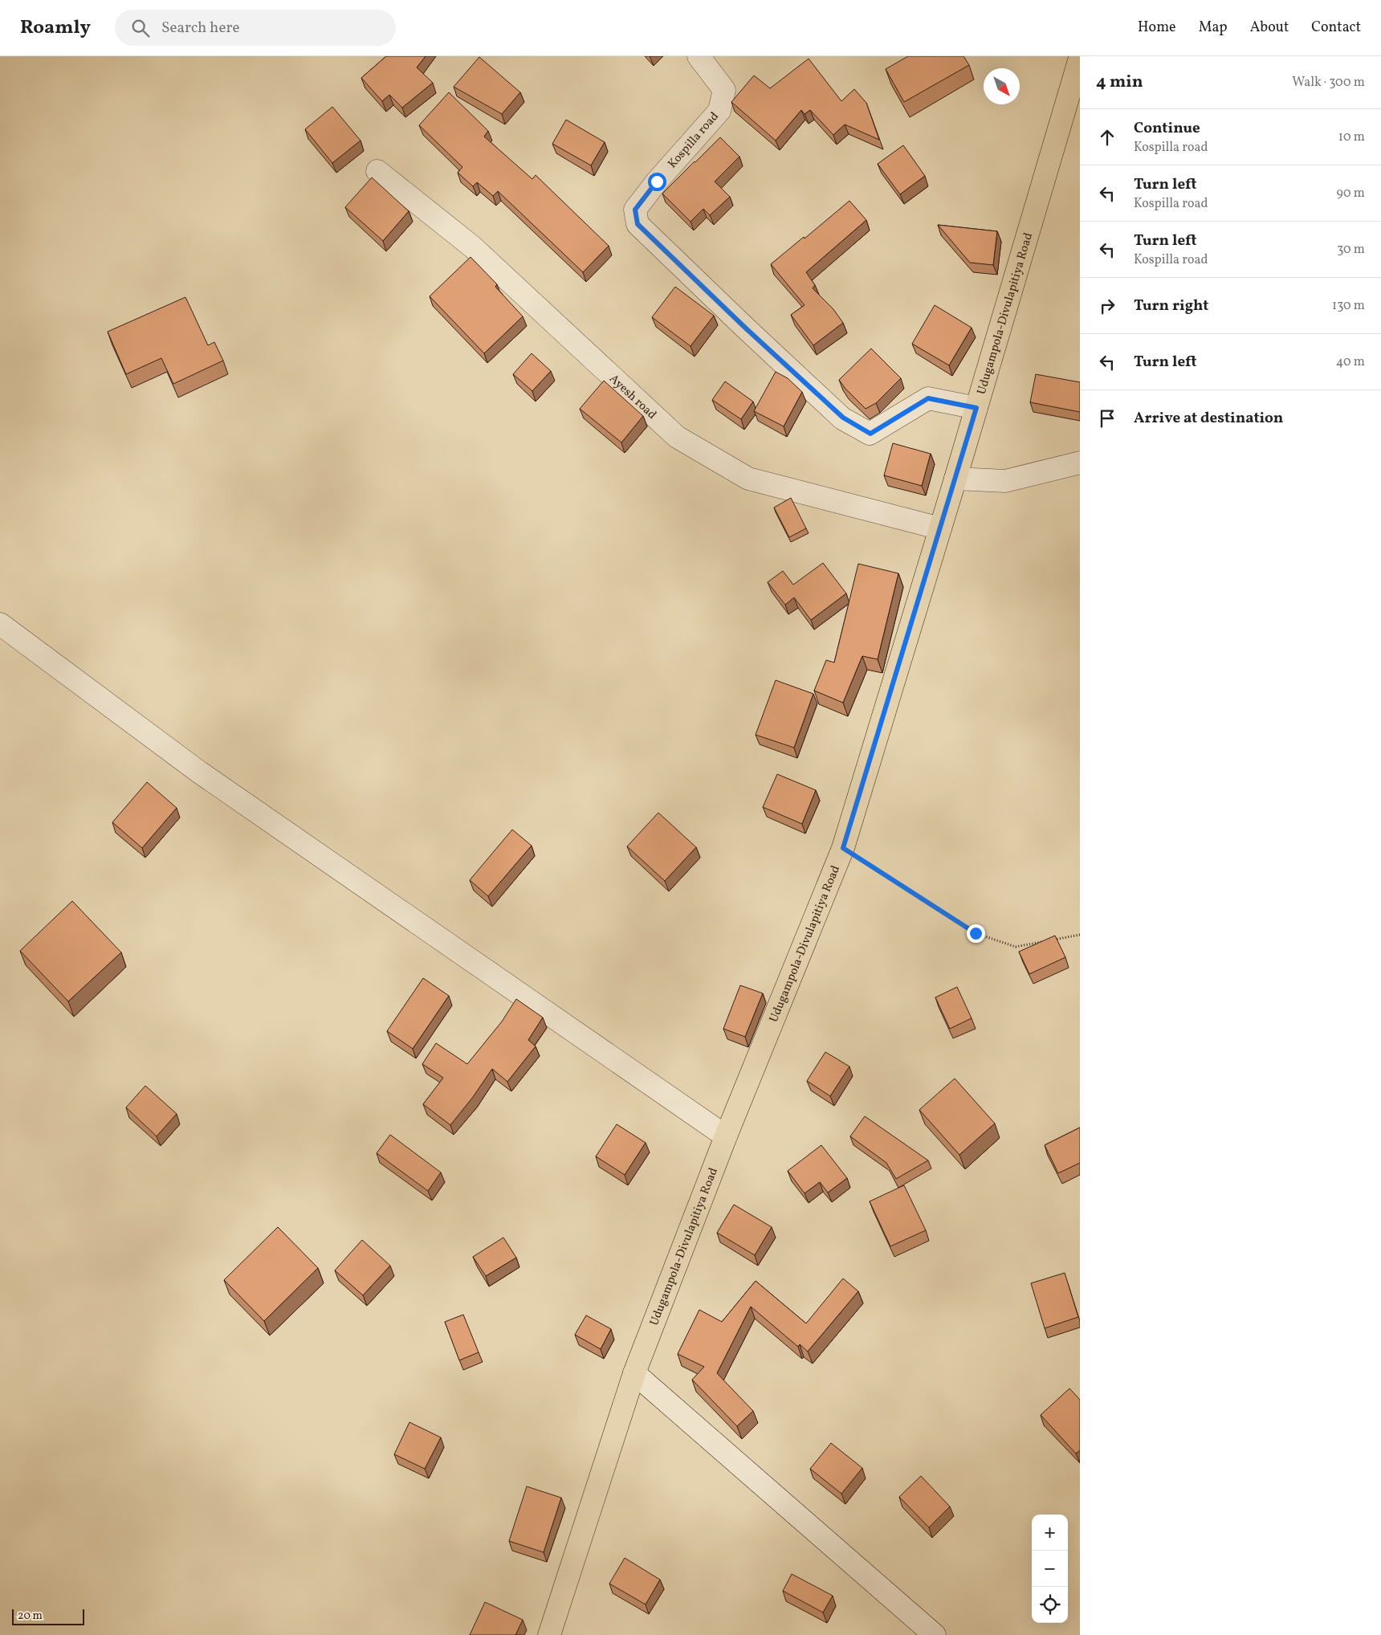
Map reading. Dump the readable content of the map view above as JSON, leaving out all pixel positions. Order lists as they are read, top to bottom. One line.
{"streets":{"main road":["Udugampola-Divulapitiya Road"],"street":["Kospilla road","Ayesh road"]},"crossings":[["Kospilla road","Udugampola-Divulapitiya Road"],["Udugampola-Divulapitiya Road","Ayesh road"]],"scale_bar":"20 m","north":"bottom right","page":{"header":"Roamly","search":"Search here","nav":["Home","Map","About","Contact"],"heading":["4 min","Walk · 300 m"],"list":[["Continue","Kospilla road","10 m"],["Turn left","Kospilla road","90 m"],["Turn left","Kospilla road","30 m"],["Turn right","130 m"],["Turn left","40 m"],"Arrive at destination"],"map_buttons":["+","−"],"scale":"20 m"}}
